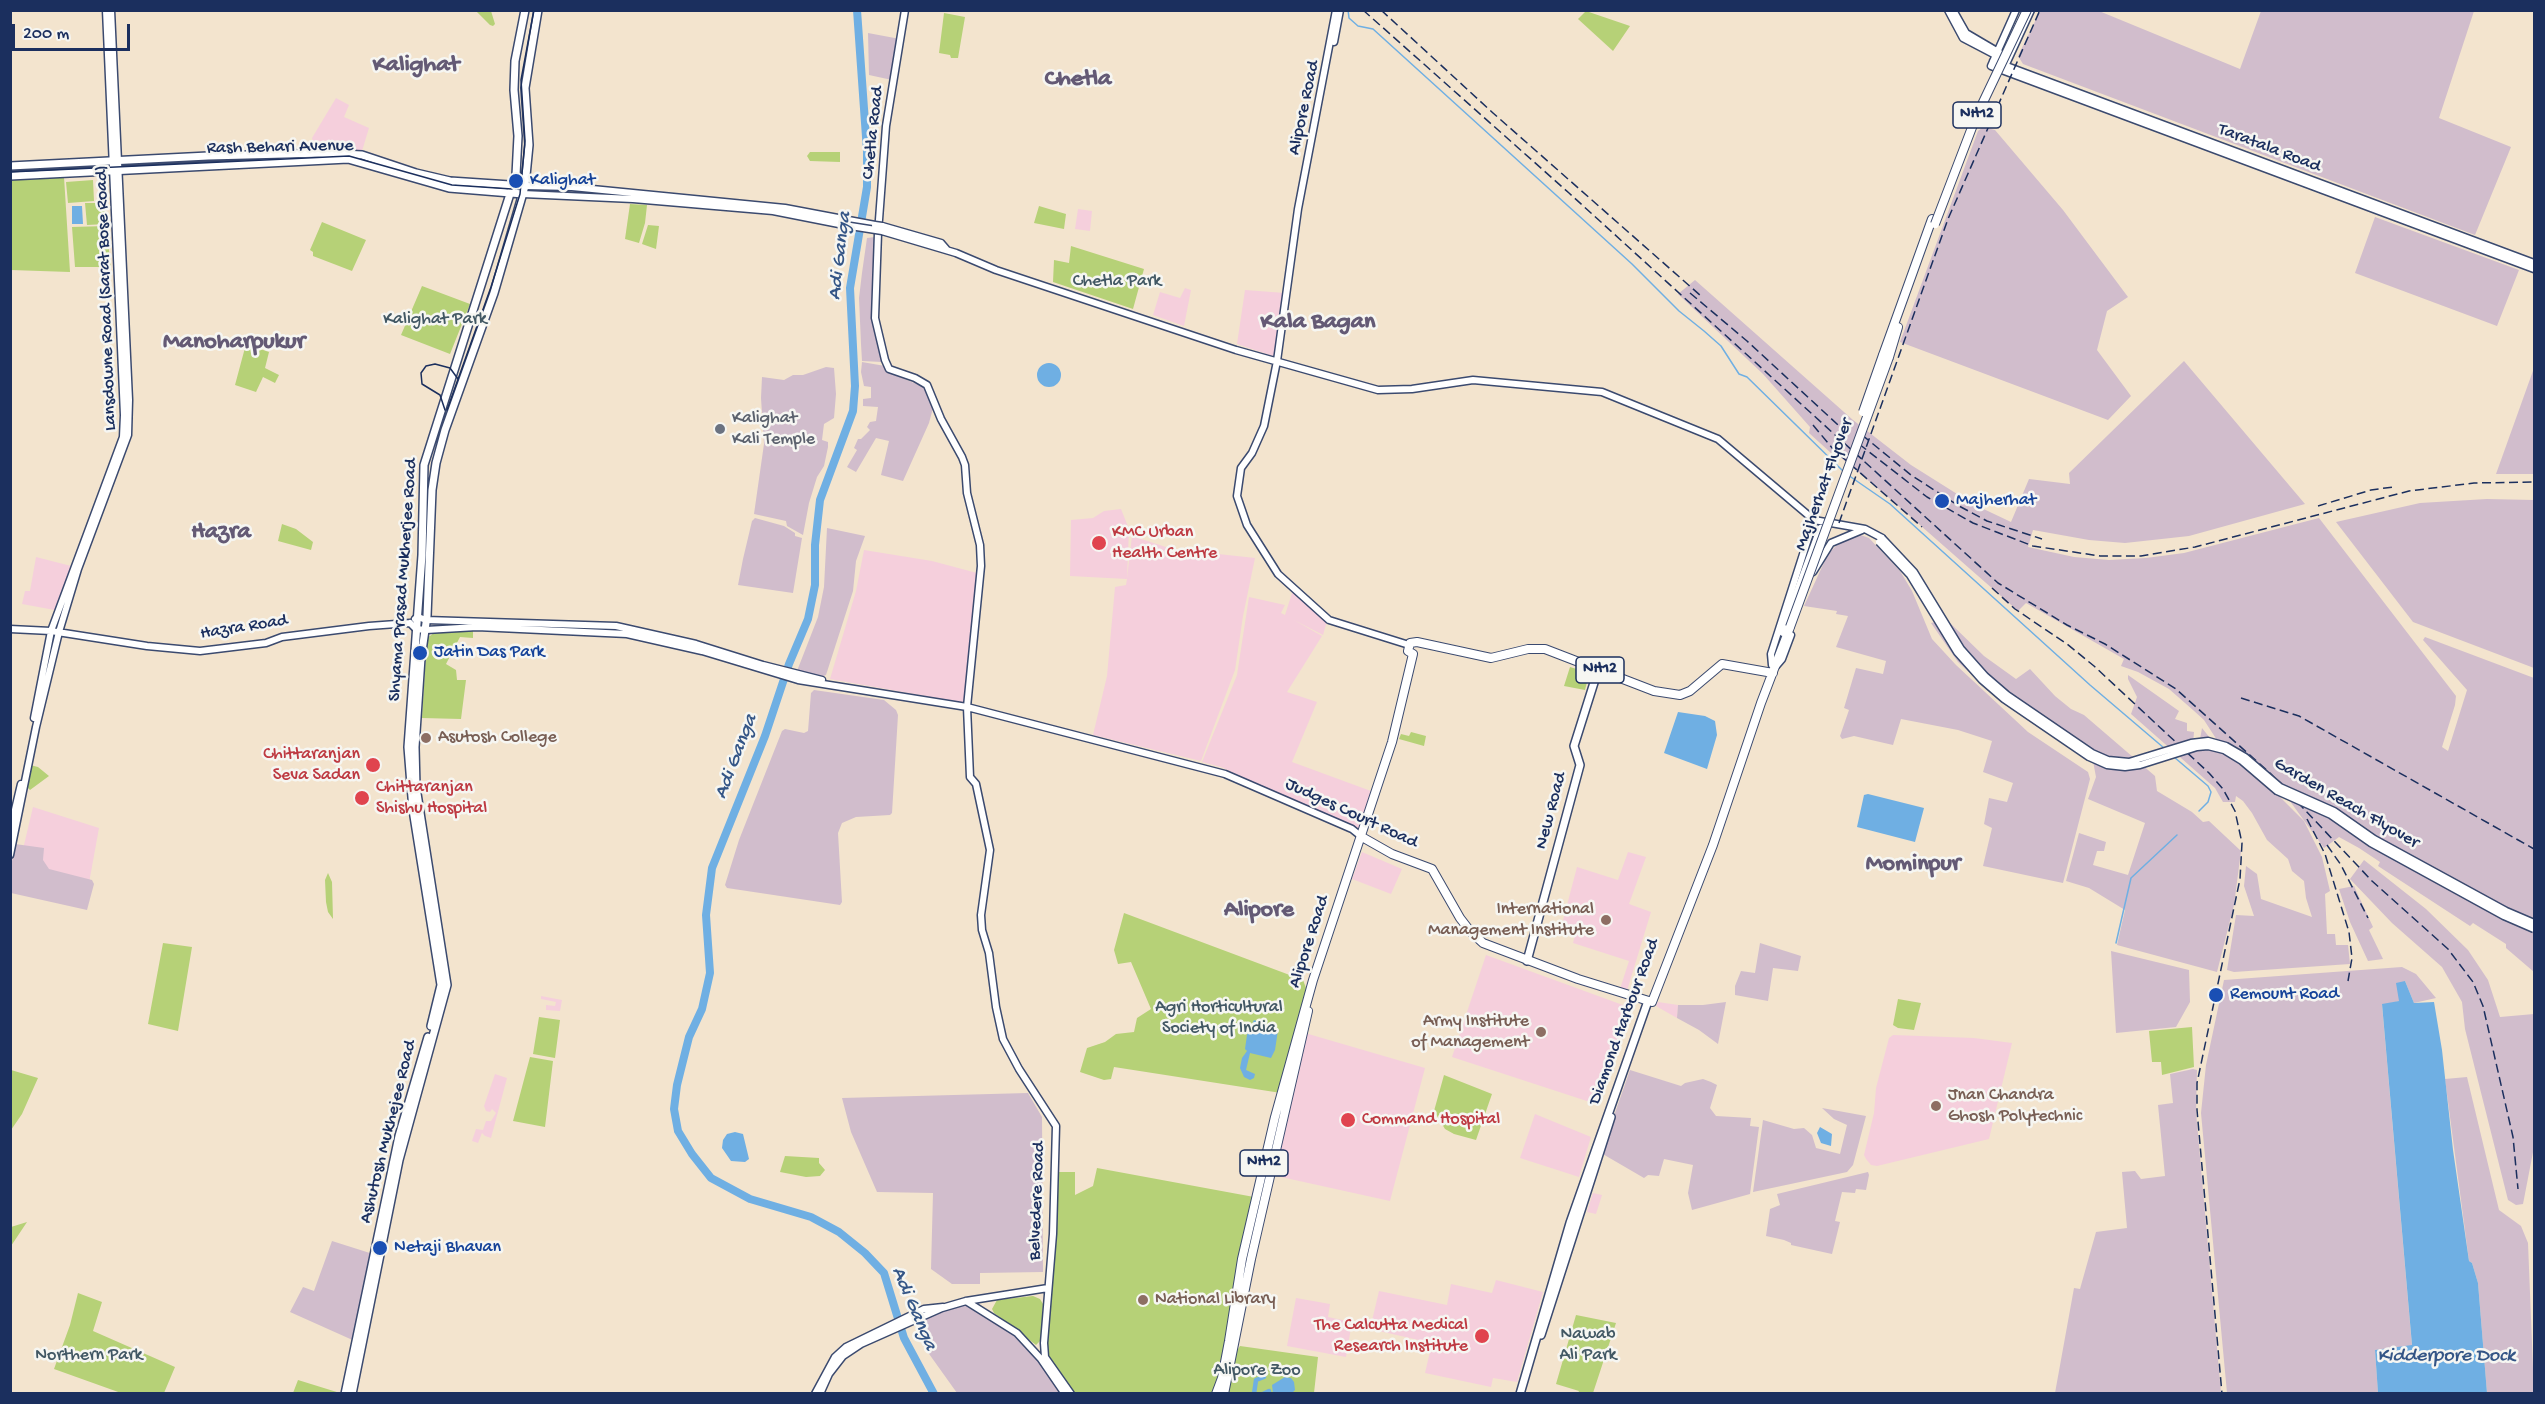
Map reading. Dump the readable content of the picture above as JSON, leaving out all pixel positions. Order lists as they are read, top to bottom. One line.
{"streets":{"highway":["Alipore Road","NH12","Majherhat Flyover","Judges Court Road","Diamond Harbour Road"],"main road":["Chetla Road","Rash Behari Avenue","Lansdowne Road (Sarat Bose Road)","Shyama Prasad Mukherjee Road","Hazra Road","Garden Reach Flyover","New Road","Ashutosh Mukhejee Road","Belvedere Road"]},"crossings":[["Alipore Road","NH12"],["Alipore Road","Judges Court Road"],["NH12","Majherhat Flyover"],["NH12","New Road"],["NH12","Diamond Harbour Road"],["Chetla Road","Belvedere Road"],["Rash Behari Avenue","Lansdowne Road (Sarat Bose Road)"],["Rash Behari Avenue","Shyama Prasad Mukherjee Road"],["Lansdowne Road (Sarat Bose Road)","Hazra Road"],["Majherhat Flyover","Diamond Harbour Road"],["Shyama Prasad Mukherjee Road","Ashutosh Mukhejee Road"],["New Road","Judges Court Road"],["Judges Court Road","Diamond Harbour Road"],["Judges Court Road","Belvedere Road"]],"districts":["Kalighat","Chetla","Kala Bagan","Manoharpukur","Hazra","Mominpur","Alipore"],"water":["Adi Ganga","Kidderpore Dock"],"parks":["Chetla Park","Kalighat Park","Agri Horticultural Society of India","Nawab Ali Park","Northern Park","Alipore Zoo"],"places":["Kalighat","Kalighat Kali Temple","Majherhat","KMC Urban Health Centre","Jatin Das Park","Asutosh College","Chittaranjan Seva Sadan","Chittaranjan Shishu Hospital","International Management Institute","Remount Road","Army Institute of Management","Jnan Chandra Ghosh Polytechnic","Command Hospital","Netaji Bhavan","National Library","The Calcutta Medical Research Institute"],"scale_bar":"200 m"}
